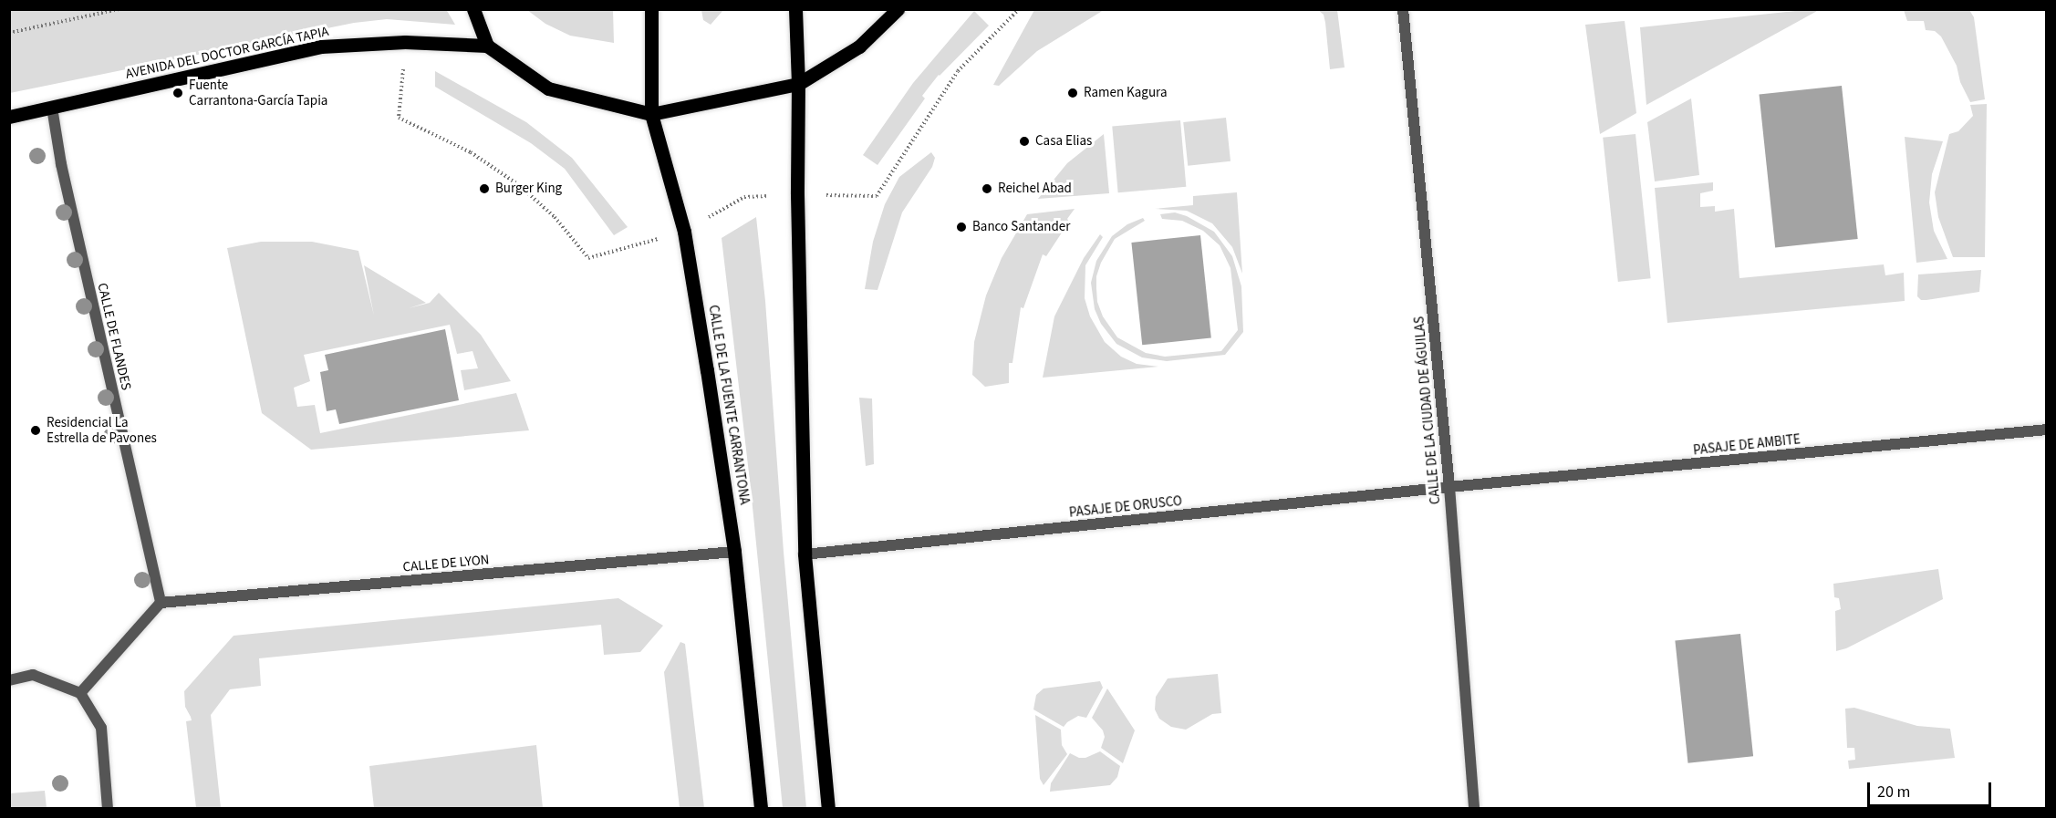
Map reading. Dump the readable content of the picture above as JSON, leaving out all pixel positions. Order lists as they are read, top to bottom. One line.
{"streets":{"main road":["AVENIDA DEL DOCTOR GARCÍA TAPIA","CALLE DE LA FUENTE CARRANTONA"],"street":["CALLE DE FLANDES","CALLE DE LA CIUDAD DE ÁGUILAS","PASAJE DE AMBITE","PASAJE DE ORUSCO","CALLE DE LYON"]},"crossings":[["AVENIDA DEL DOCTOR GARCÍA TAPIA","CALLE DE FLANDES"],["CALLE DE FLANDES","CALLE DE LYON"],["CALLE DE LA FUENTE CARRANTONA","CALLE DE LYON"],["CALLE DE LA CIUDAD DE ÁGUILAS","PASAJE DE AMBITE"],["CALLE DE LA CIUDAD DE ÁGUILAS","PASAJE DE ORUSCO"],["PASAJE DE AMBITE","PASAJE DE ORUSCO"]],"places":["Fuente Carrantona-García Tapia","Ramen Kagura","Casa Elias","Burger King","Reichel Abad","Banco Santander","Residencial La Estrella de Pavones"],"scale_bar":"20 m"}
